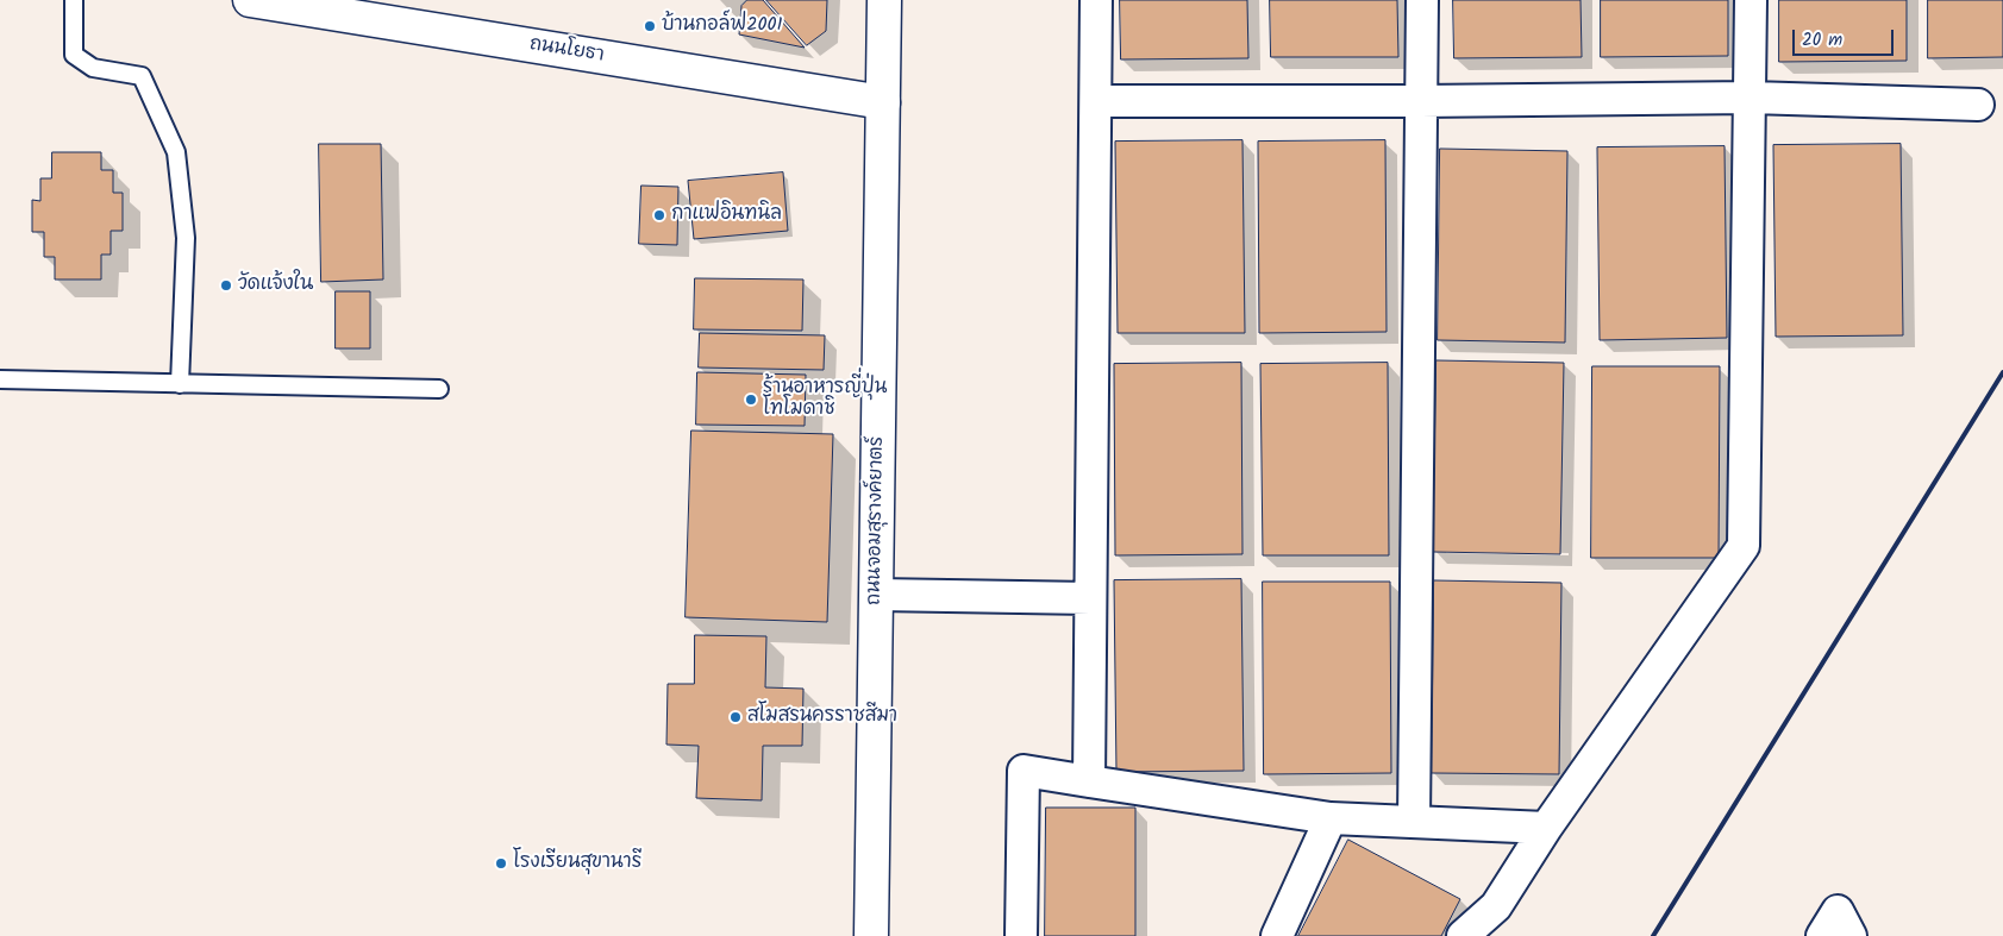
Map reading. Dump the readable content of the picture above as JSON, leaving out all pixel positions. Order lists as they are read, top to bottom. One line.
{"streets":{"main road":["ถนนโยธา","ถนนจอมสุรางค์ยาตร์"]},"crossings":[["ถนนโยธา","ถนนจอมสุรางค์ยาตร์"]],"places":["บ้านกอล์ฟ2001","กาแฟอินทนิล","วัดแจ้งใน","ร้านอาหารญี่ปุ่น โทโมดาชิ","สโมสรนครราชสีมา","โรงเรียนสุขานารี"],"scale_bar":"20 m"}
